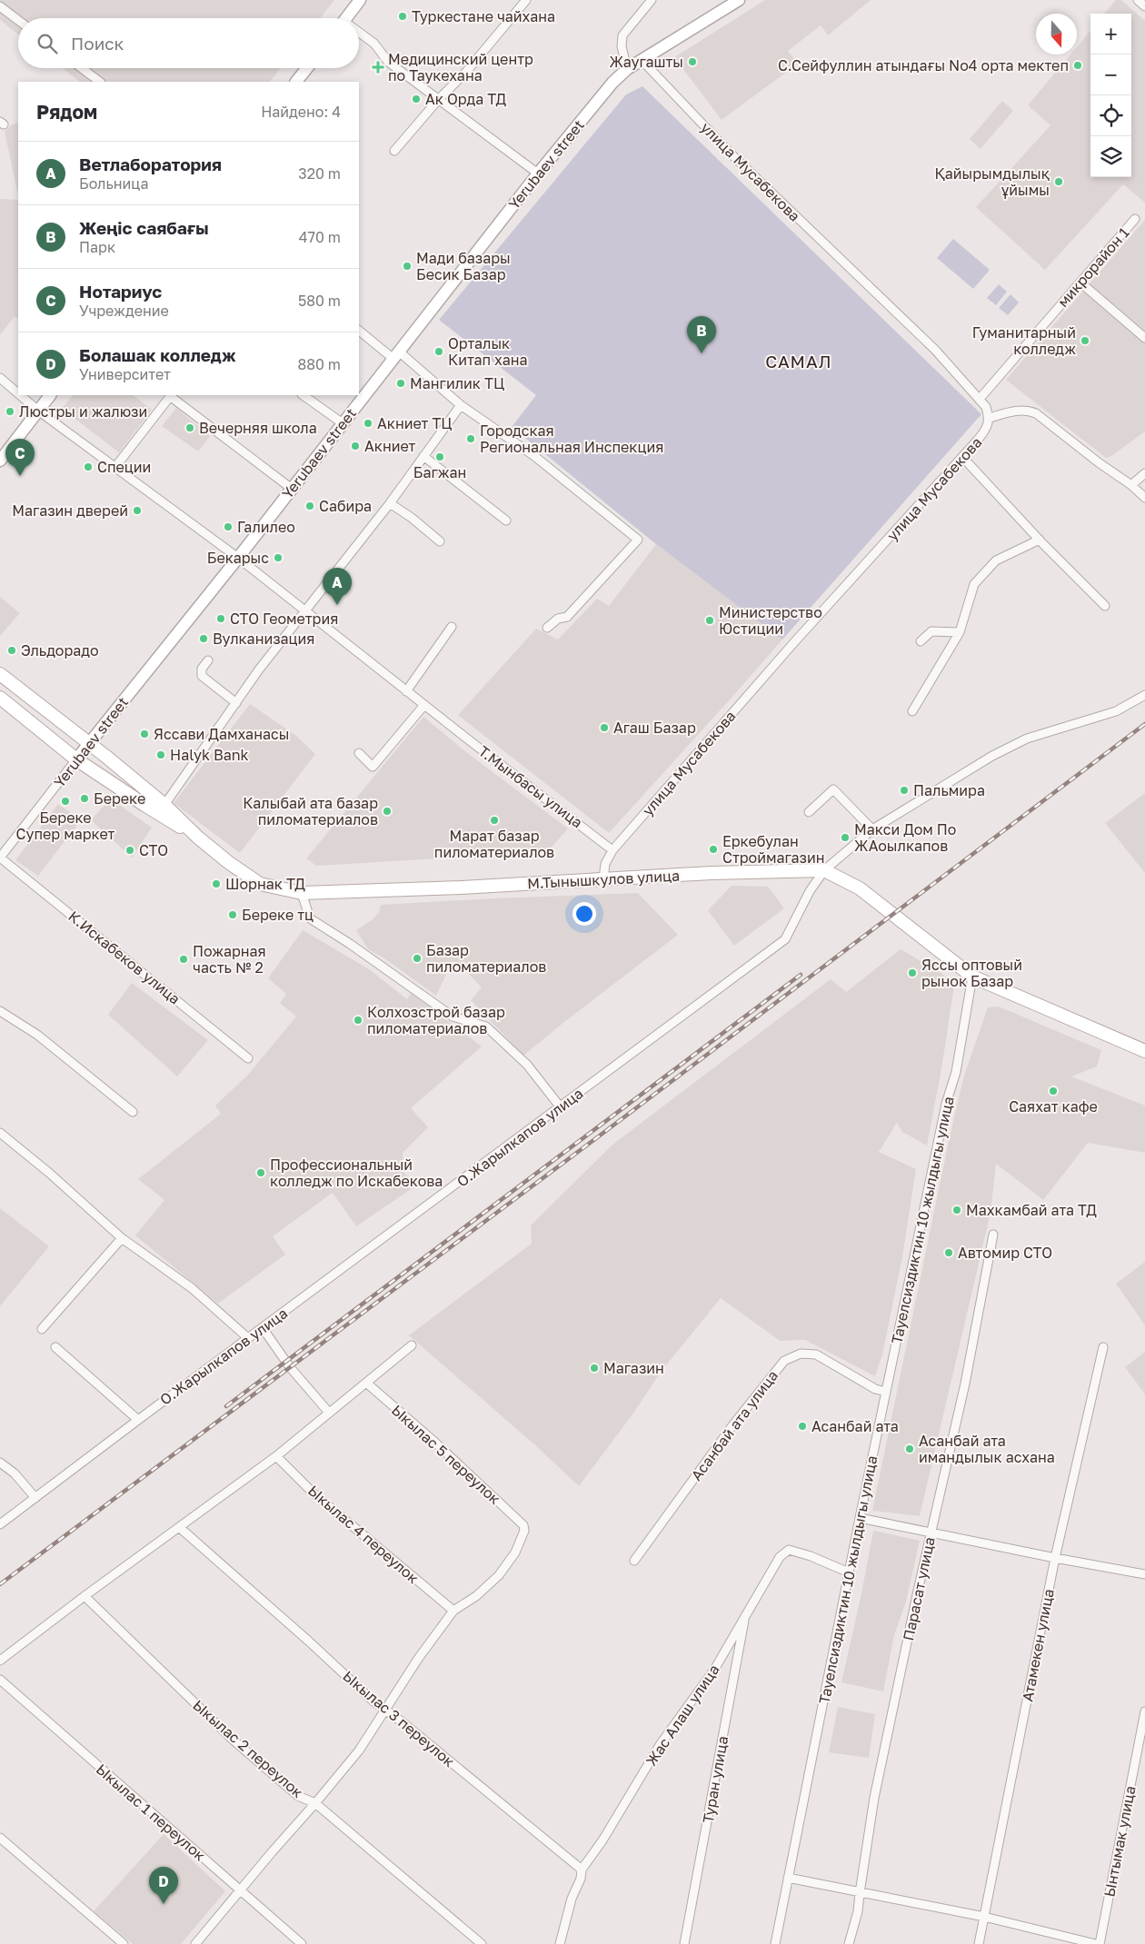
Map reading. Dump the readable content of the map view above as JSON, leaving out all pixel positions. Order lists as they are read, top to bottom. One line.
{"streets":{"main road":["Yerubaev street","М.Тынышкулов улица"],"street":["улица Мусабекова","микрорайон 1","Т.Мынбасы улица","К.Искабеков улица","О.Жарылкапов улица","Тауелсиздиктин 10 жылдыгы улица","Асанбай ата улица","Ыкылас 5 переулок","Ыкылас 4 переулок","Парасат улица","Атамекен улица","Жас Алаш улица","Ыкылас 3 переулок","Ыкылас 2 переулок","Туран улица","Ыкылас 1 переулок","Ынтымак улица"]},"crossings":[["Yerubaev street","улица Мусабекова"],["Yerubaev street","Т.Мынбасы улица"],["Yerubaev street","М.Тынышкулов улица"],["Yerubaev street","К.Искабеков улица"],["улица Мусабекова","микрорайон 1"],["улица Мусабекова","Т.Мынбасы улица"],["М.Тынышкулов улица","О.Жарылкапов улица"],["М.Тынышкулов улица","Тауелсиздиктин 10 жылдыгы улица"],["Тауелсиздиктин 10 жылдыгы улица","Асанбай ата улица"],["Тауелсиздиктин 10 жылдыгы улица","Жас Алаш улица"],["Ыкылас 5 переулок","Ыкылас 4 переулок"],["Жас Алаш улица","Ыкылас 3 переулок"],["Жас Алаш улица","Туран улица"]],"districts":["САМАЛ"],"places":{"other":["Туркестане чайхана","Жаугашты","С.Сейфуллин атындағы No4 орта мектеп","Ак Орда ТД","Қайырымдылық ұйымы","Мади базары Бесик Базар","Гуманитарный колледж","Орталык Китап хана","Мангилик ТЦ","Люстры и жалюзи","Акниет ТЦ","Вечерняя школа","Городская Региональная Инспекция","Акниет","Багжан","Специи","Сабира","Магазин дверей","Галилео","Бекарыс","СТО Геометрия","Министерство Юстиции","Вулканизация","Эльдорадо","Агаш Базар","Яссави Дамханасы","Halyk Bank","Пальмира","Береке","Береке Супер маркет","Калыбай ата базар пиломатериалов","Марат базар пиломатериалов","Макси Дом По ЖАоылкапов","Еркебулан Строймагазин","СТО","Шорнак ТД","Береке тц","Базар пиломатериалов","Пожарная часть № 2","Яссы оптовый рынок Базар","Колхозстрой базар пиломатериалов","Саяхат кафе","Профессиональный колледж по Искабекова","Махкамбай ата ТД","Автомир СТО","Магазин","Асанбай ата","Асанбай ата имандылык асхана"],"health":["Медицинский центр по Таукехана"]},"north":"bottom","page":{"map_buttons":["+","−"],"search":"Поиск","heading":["Рядом","Найдено: 4"],"list":[{"mark":"A","name":"Ветлаборатория","note":"Больница","value":"320 m"},{"mark":"B","name":"Жеңіс саябағы","note":"Парк","value":"470 m"},{"mark":"C","name":"Нотариус","note":"Учреждение","value":"580 m"},{"mark":"D","name":"Болашак колледж","note":"Университет","value":"880 m"}],"pins":["B","C","A","D"]}}
